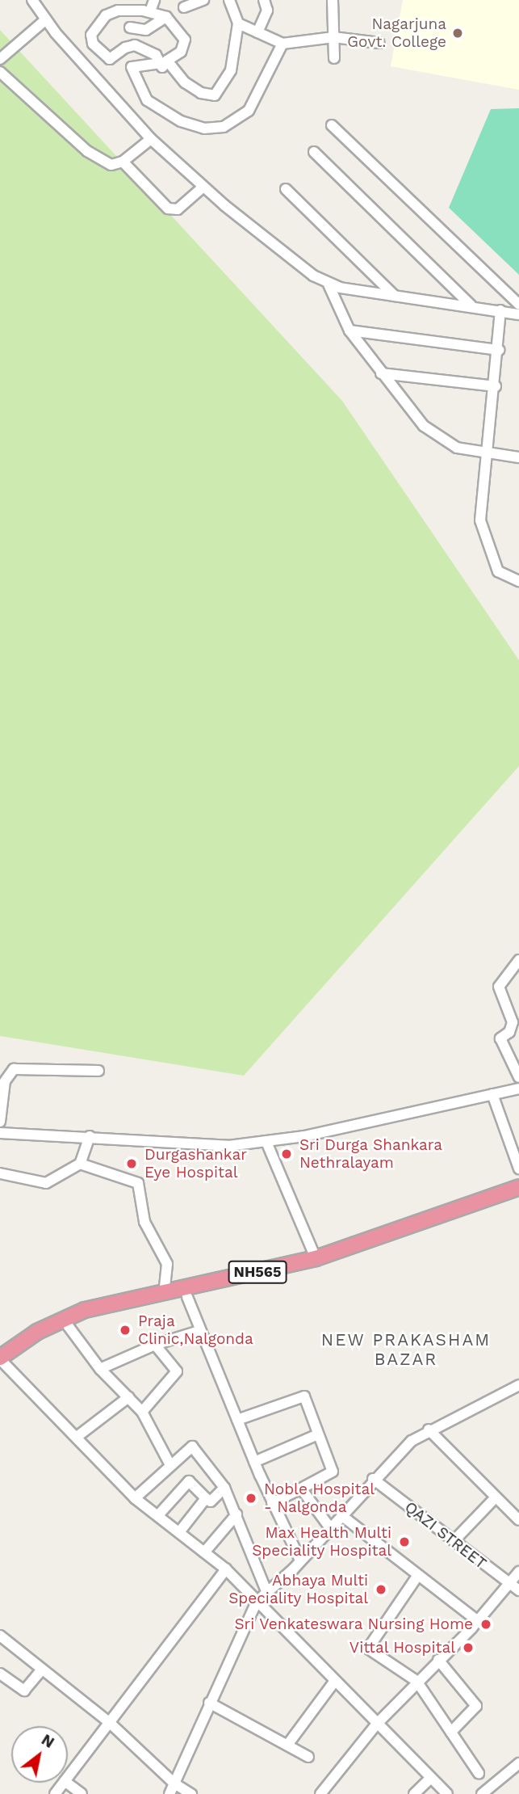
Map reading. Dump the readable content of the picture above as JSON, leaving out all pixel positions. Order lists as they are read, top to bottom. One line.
{"streets":{"highway":["NH565"],"street":["QAZI STREET"]},"districts":["NEW PRAKASHAM BAZAR"],"places":["Nagarjuna Govt. College","Sri Durga Shankara Nethralayam","Durgashankar Eye Hospital","Praja Clinic,Nalgonda","Noble Hospital - Nalgonda","Max Health Multi Speciality Hospital","Abhaya Multi Speciality Hospital","Sri Venkateswara Nursing Home","Vittal Hospital"],"north":"top right"}
